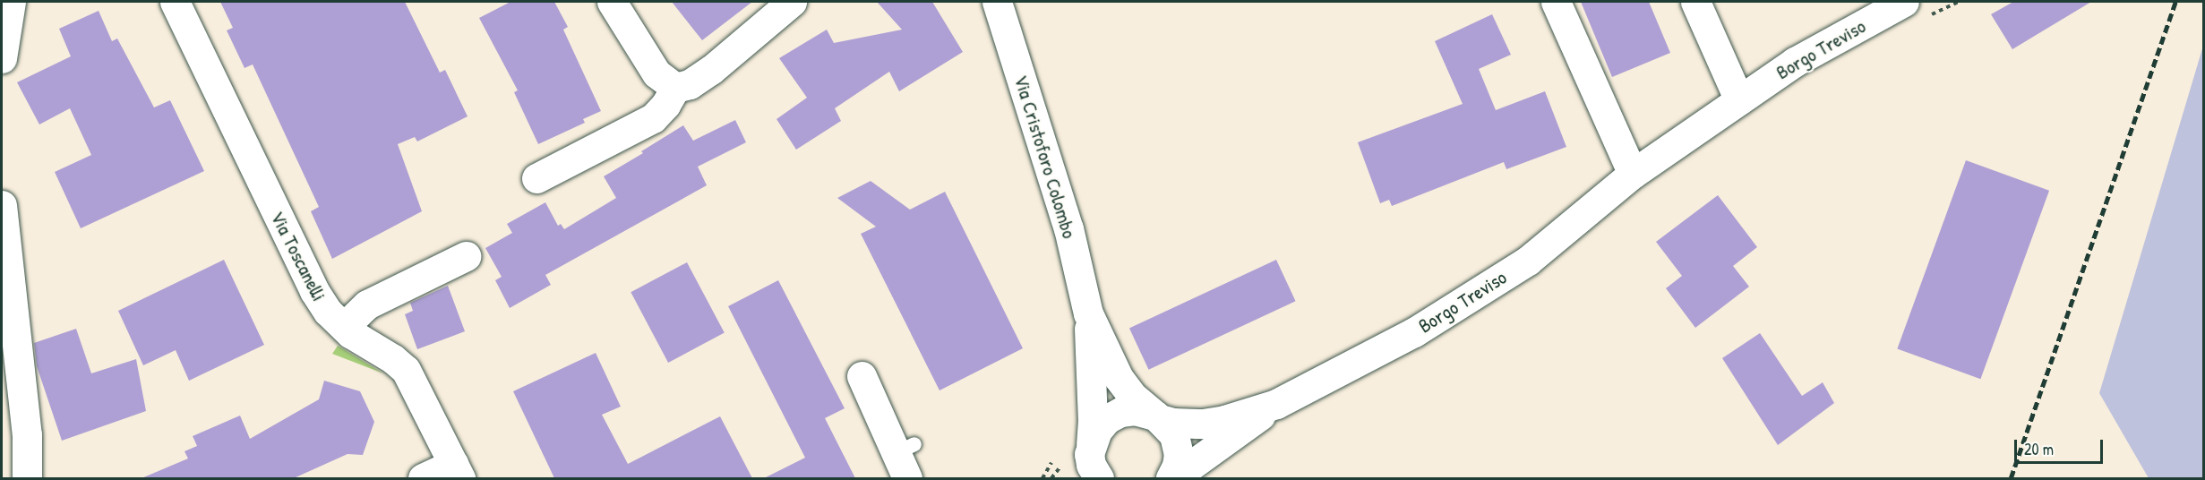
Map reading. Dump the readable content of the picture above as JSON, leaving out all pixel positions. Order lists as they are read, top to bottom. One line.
{"streets":{"street":["Borgo Treviso","Via Cristoforo Colombo","Via Toscanelli"]},"crossings":[["Borgo Treviso","Via Cristoforo Colombo"]],"scale_bar":"20 m"}
